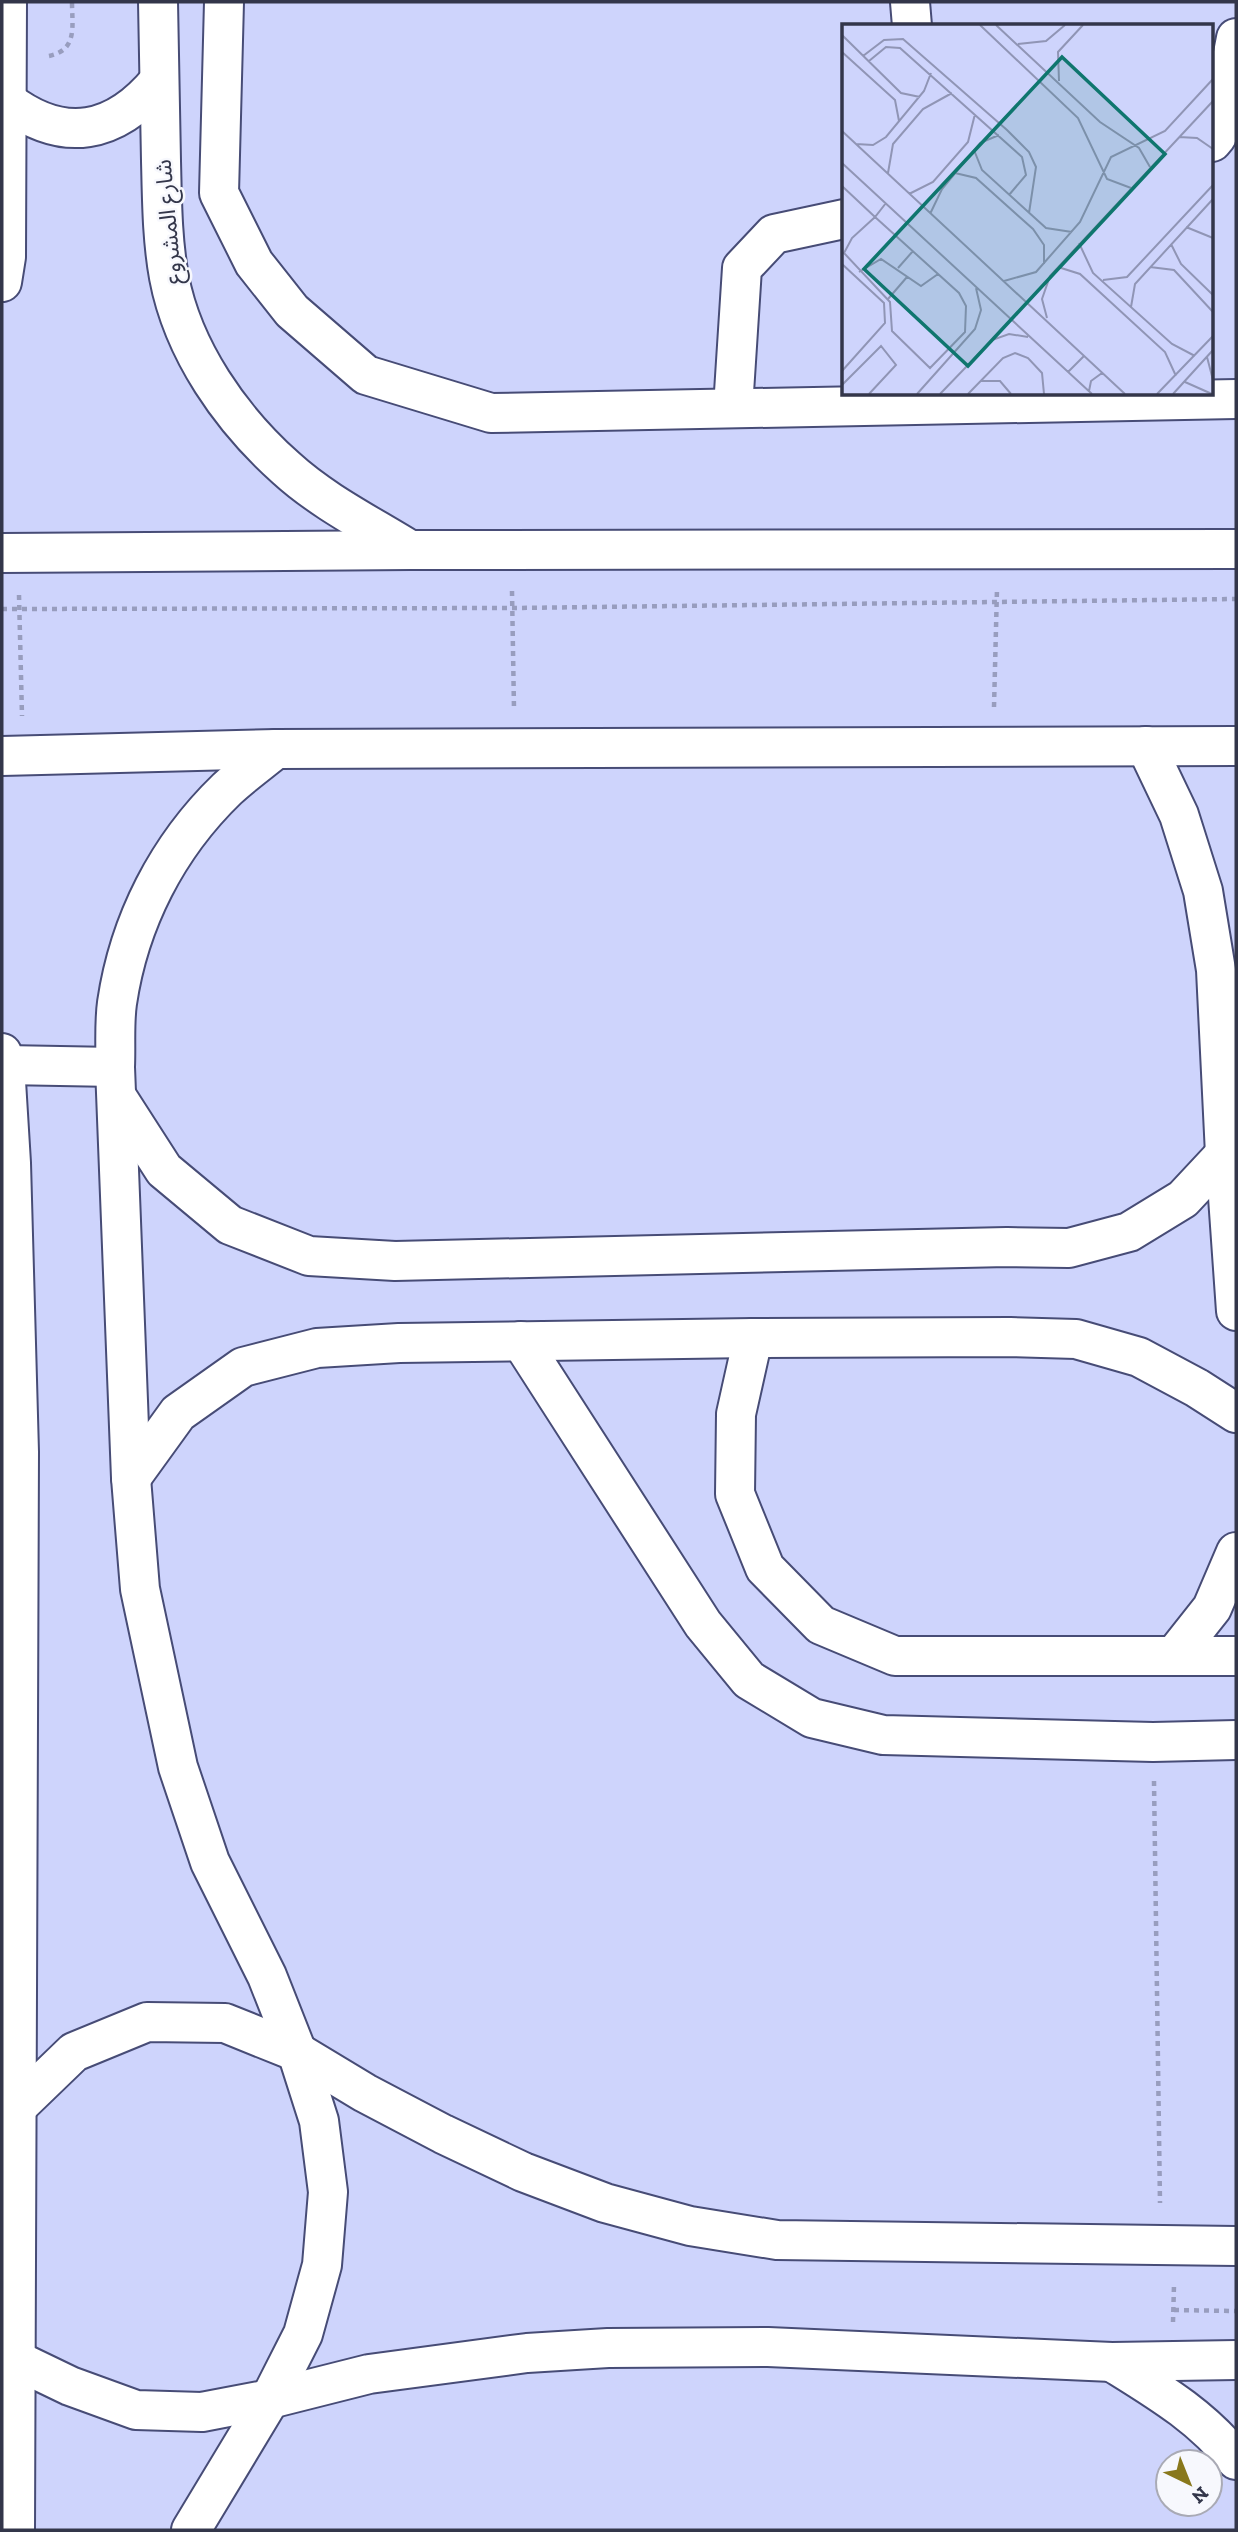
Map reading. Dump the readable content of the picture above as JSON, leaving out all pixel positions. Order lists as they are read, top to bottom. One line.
{"streets":{"street":["شارع المشروع"]},"north":"bottom right"}
